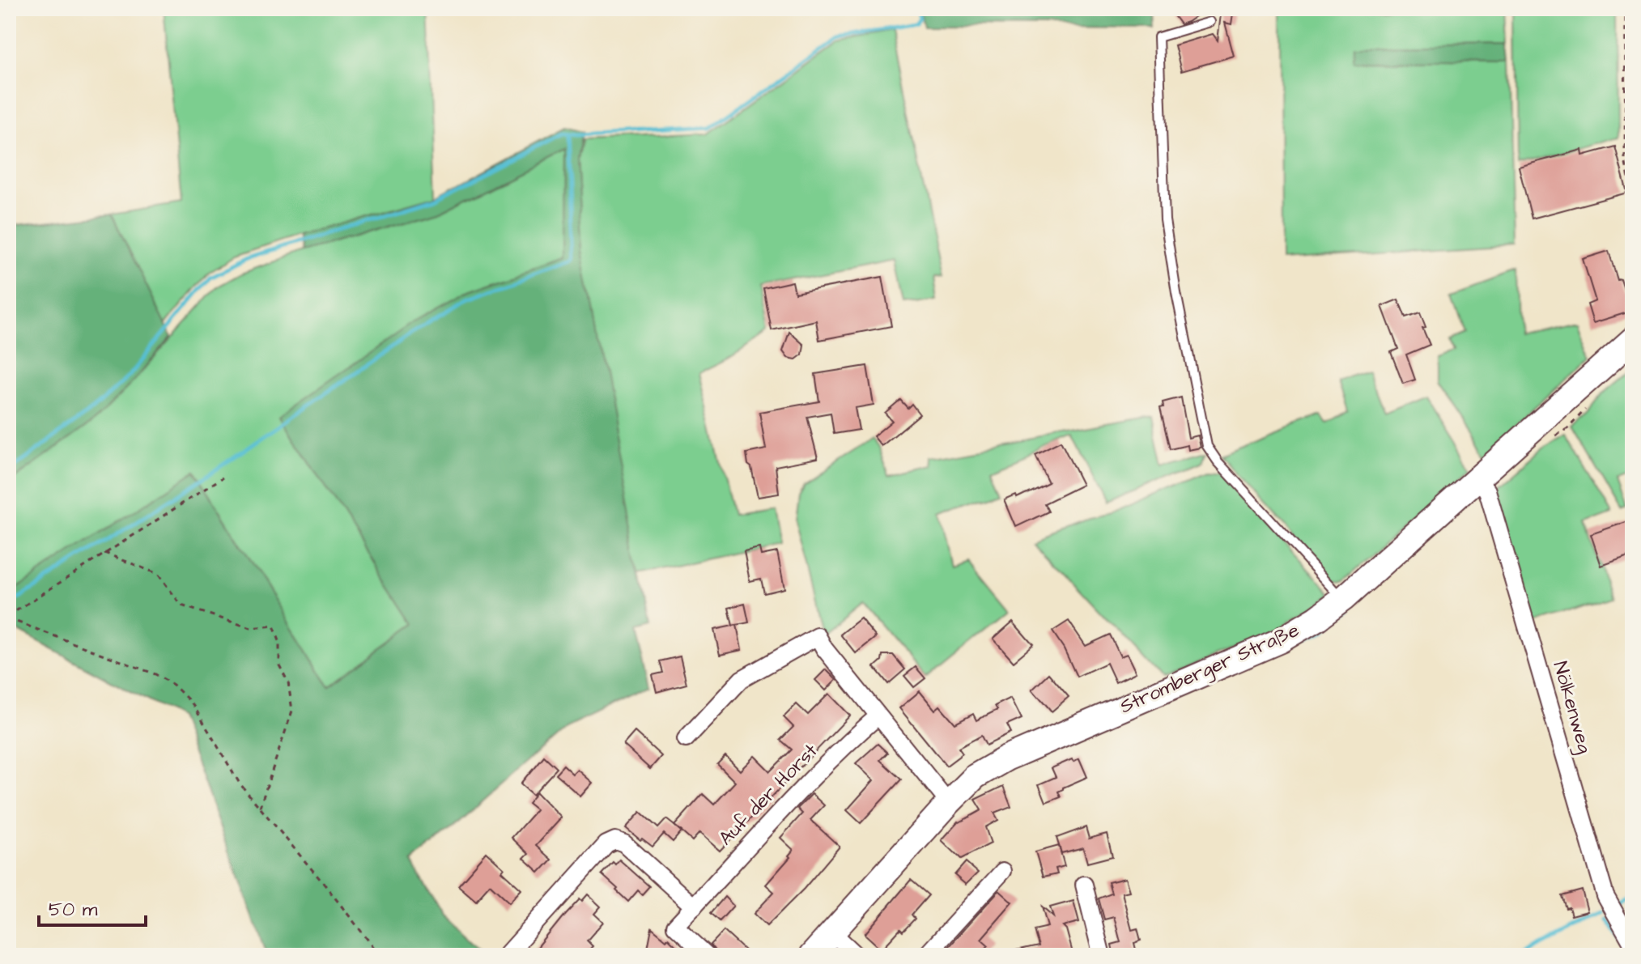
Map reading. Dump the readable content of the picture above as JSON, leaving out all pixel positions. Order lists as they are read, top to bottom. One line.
{"streets":{"main road":["Stromberger Straße"],"street":["Nölkenweg","Auf der Horst"]},"crossings":[["Stromberger Straße","Nölkenweg"]],"scale_bar":"50 m"}
